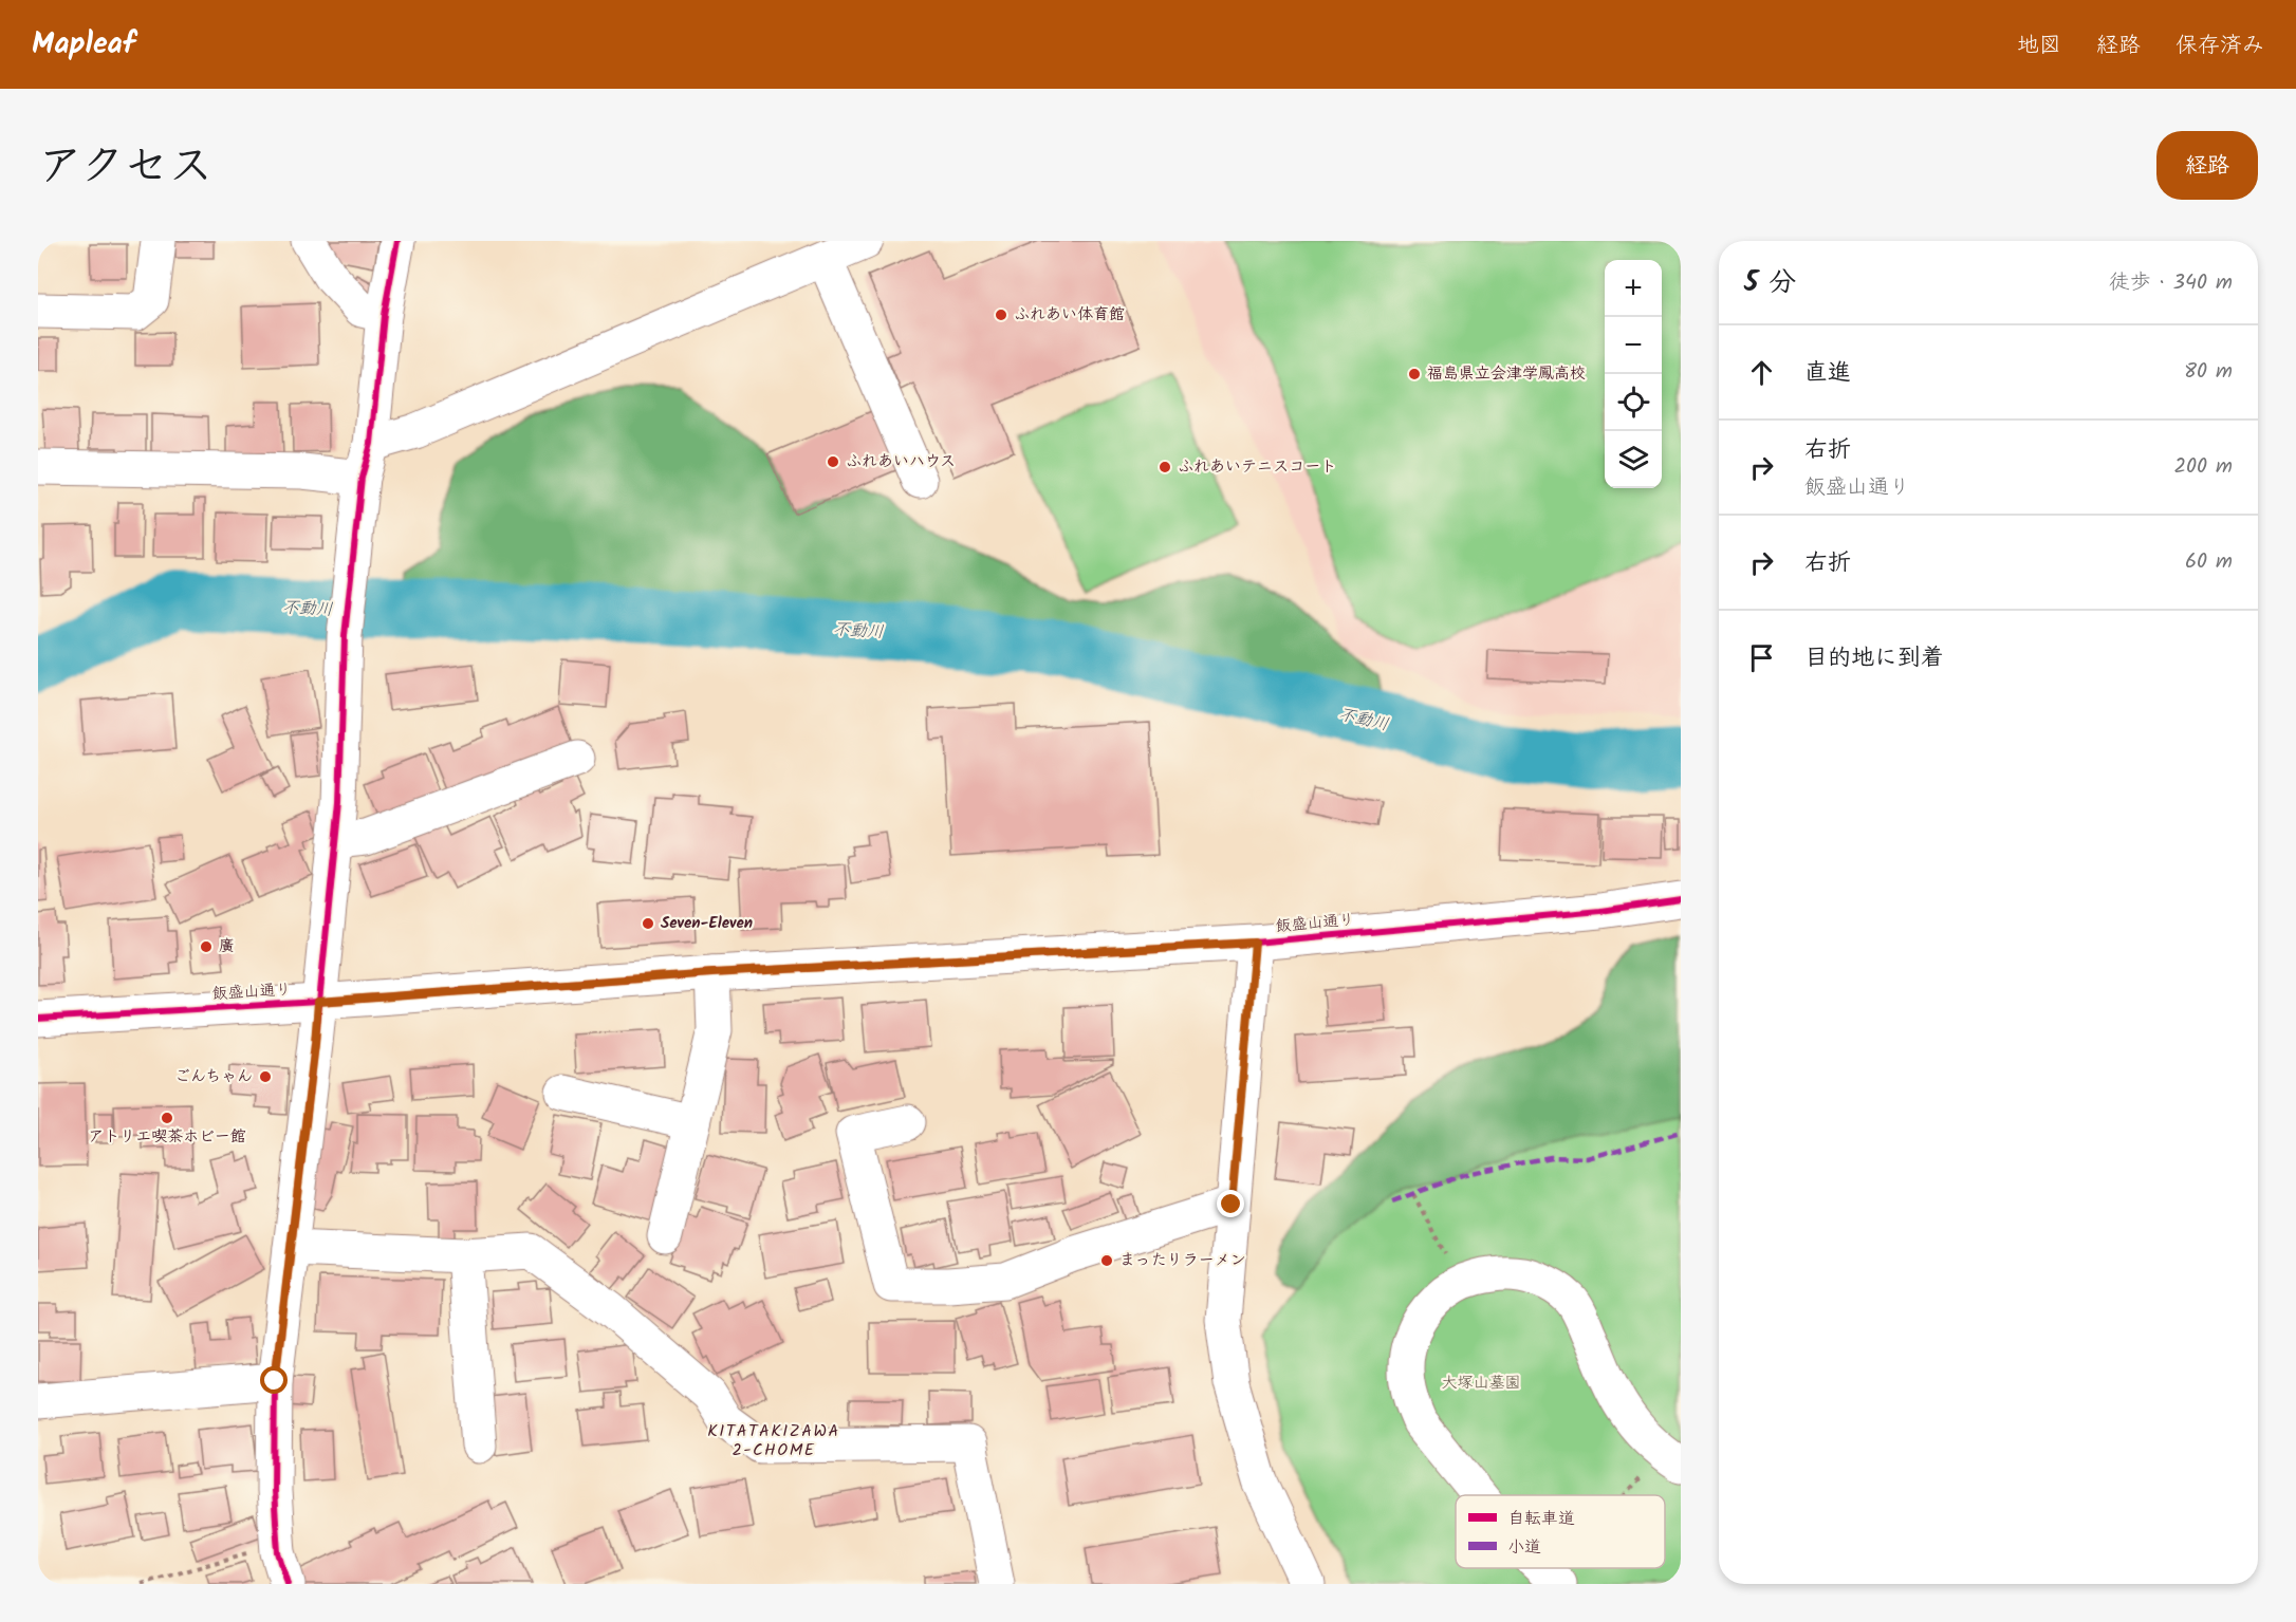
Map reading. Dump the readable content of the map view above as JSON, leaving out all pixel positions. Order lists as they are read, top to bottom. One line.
{"streets":{"street":["飯盛山通り"]},"districts":["KITATAKIZAWA 2-CHOME"],"water":["不動川"],"parks":["大塚山墓園"],"places":["ふれあい体育館","福島県立会津学鳳高校","ふれあいハウス","ふれあいテニスコート","Seven-Eleven","廣","ごんちゃん","アトリエ喫茶ホビー館","まったりラーメン"],"legend":["自転車道","小道"],"page":{"header":"Mapleaf","nav":["地図","経路","保存済み"],"title":"アクセス","buttons":"経路","heading":["5 分","徒歩 · 340 m"],"map_buttons":["+","−"],"list":[["直進","80 m"],["右折","飯盛山通り","200 m"],["右折","60 m"],"目的地に到着"]}}
